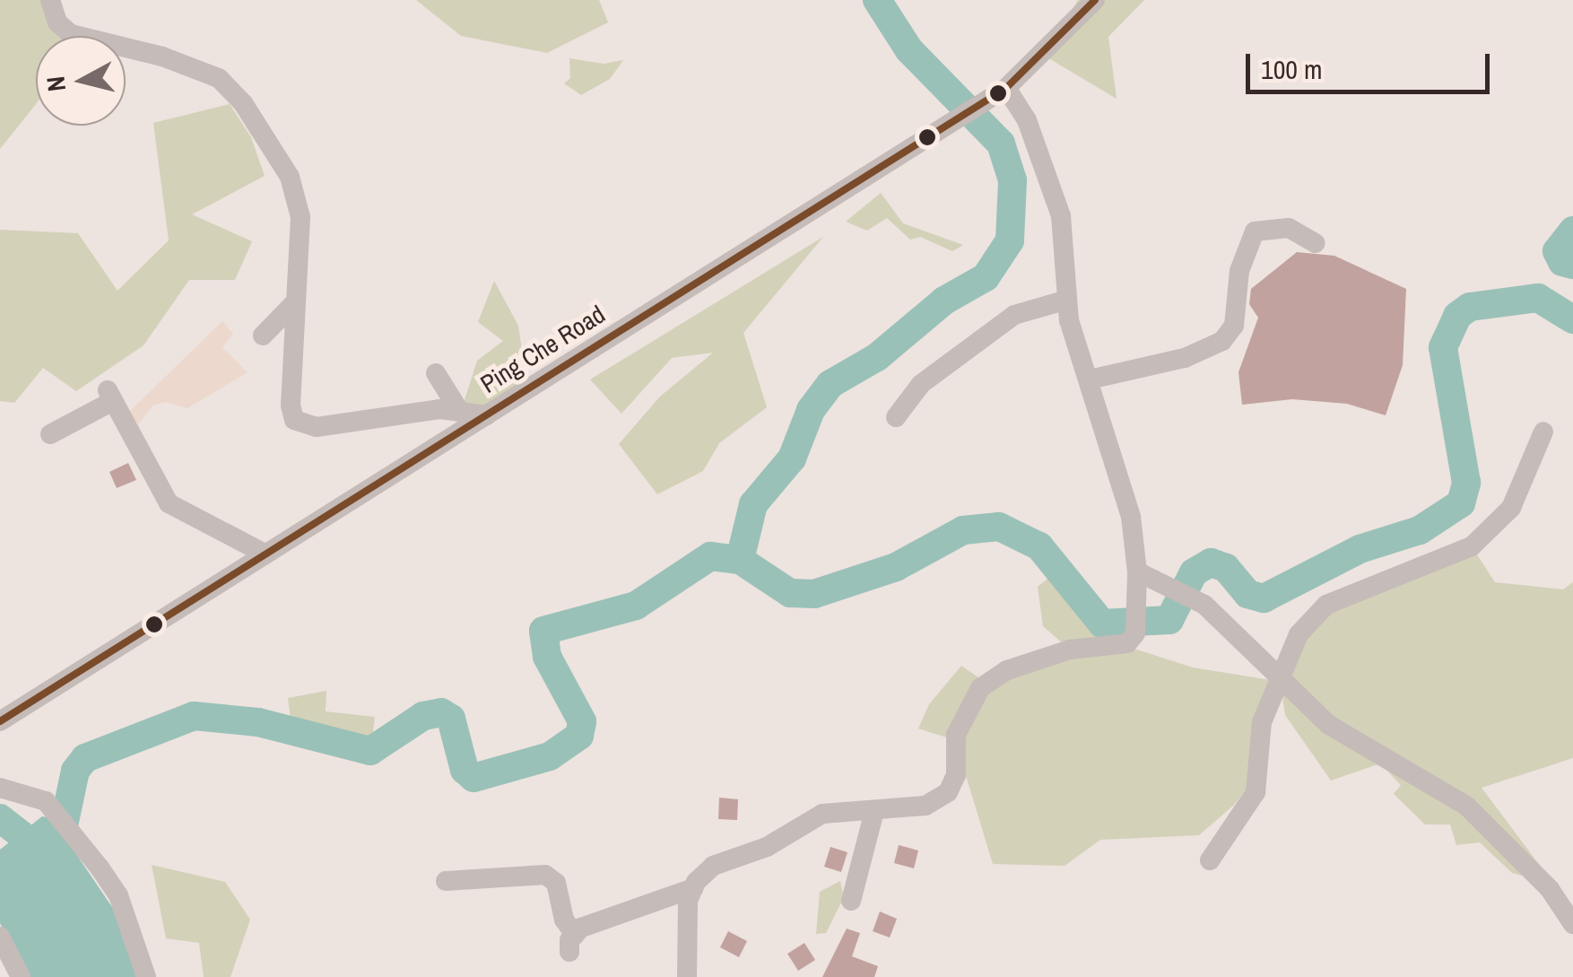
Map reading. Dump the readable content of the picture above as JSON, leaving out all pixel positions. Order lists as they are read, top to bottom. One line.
{"streets":{"street":["Ping Che Road"]},"scale_bar":"100 m","north":"left"}
